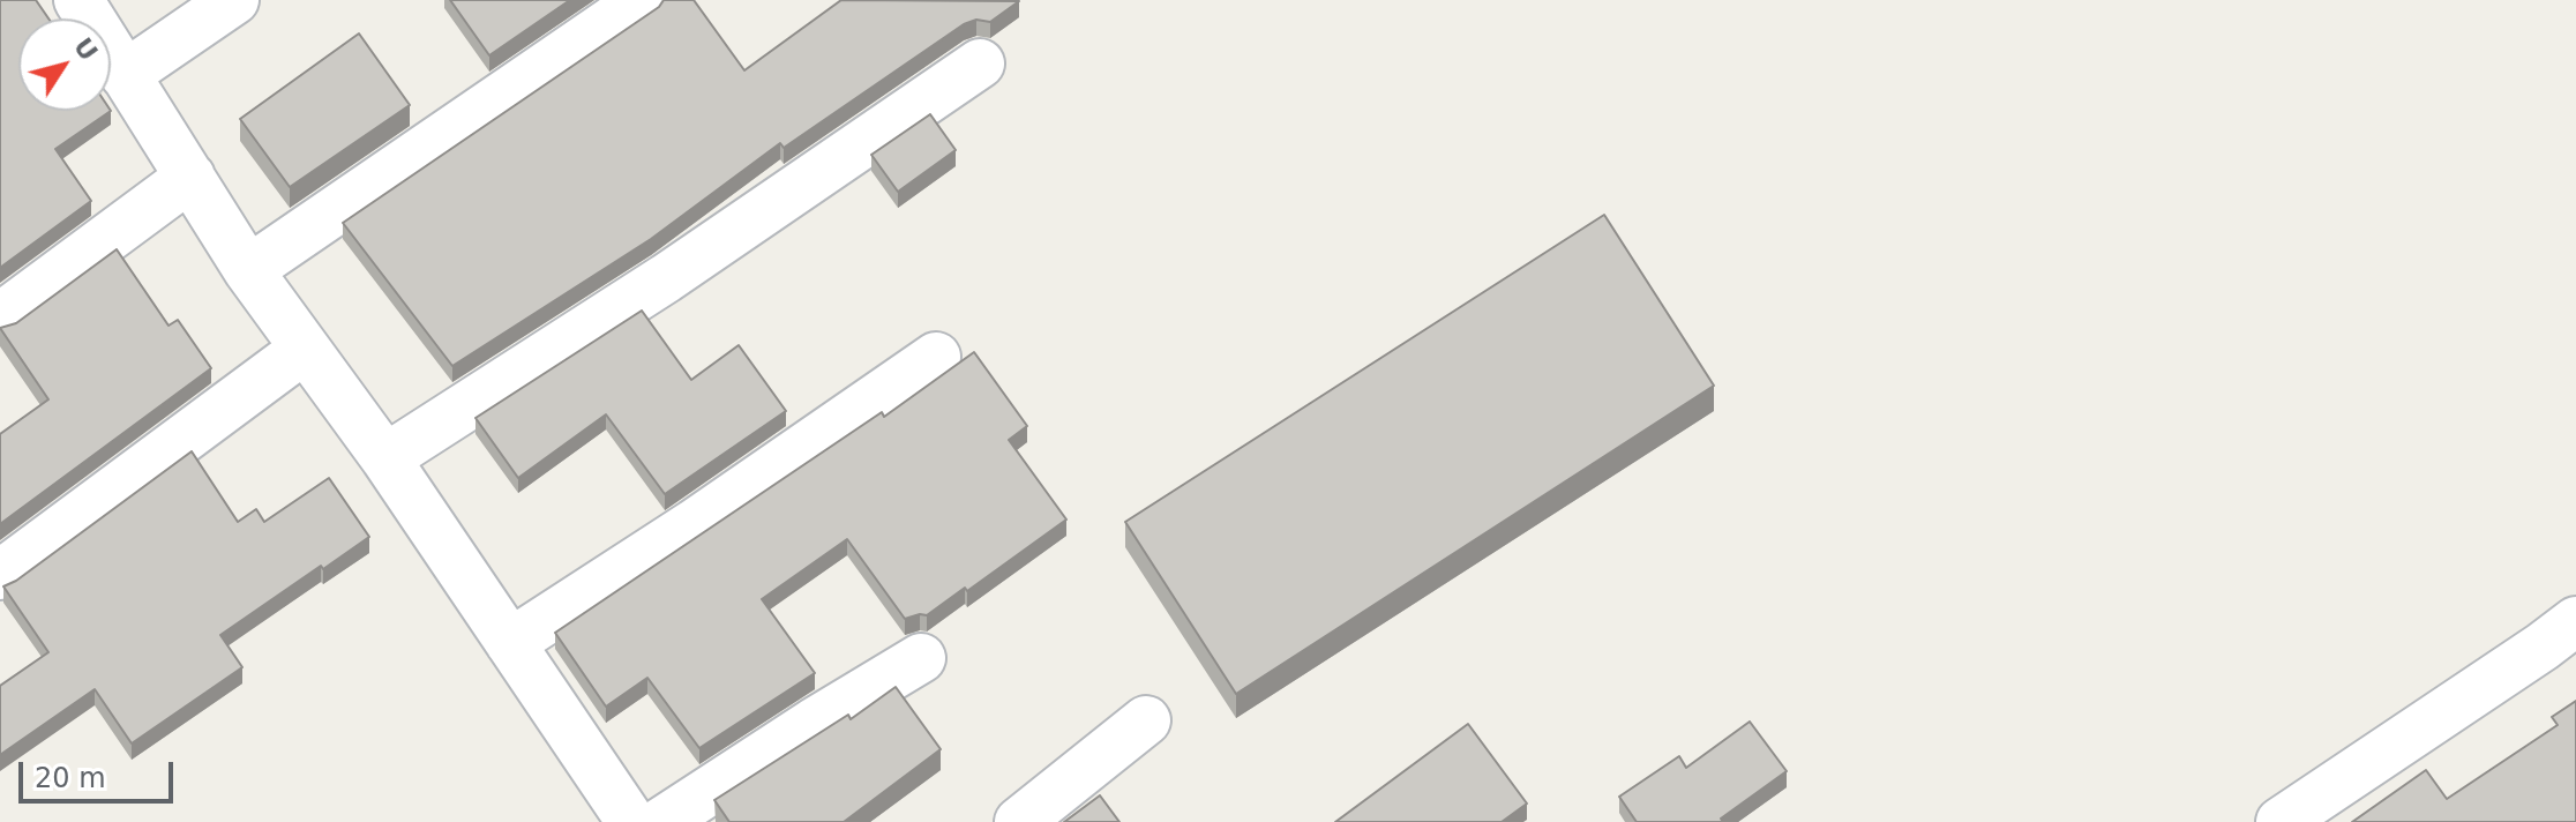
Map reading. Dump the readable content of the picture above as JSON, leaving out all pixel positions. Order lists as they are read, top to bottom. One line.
{"scale_bar":"20 m","north":"top right"}
